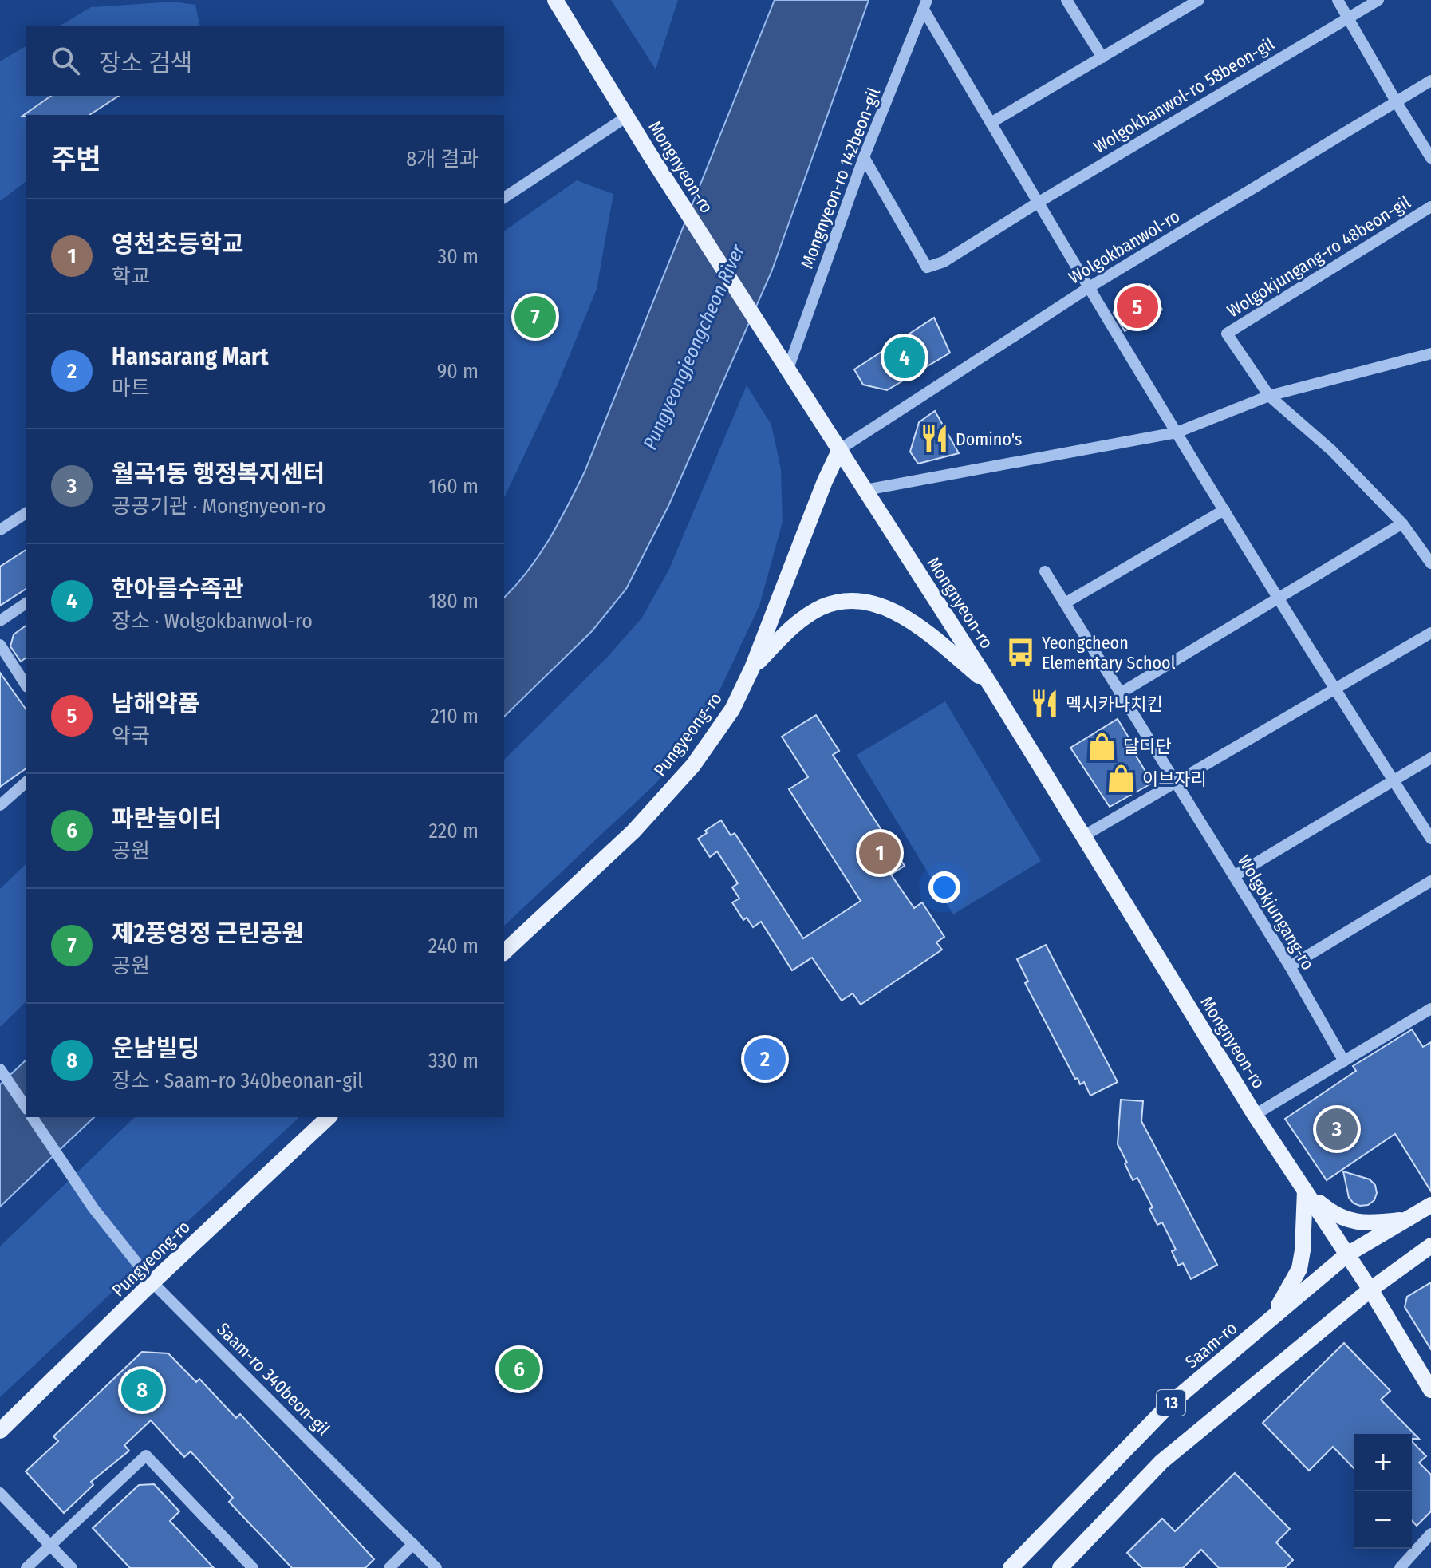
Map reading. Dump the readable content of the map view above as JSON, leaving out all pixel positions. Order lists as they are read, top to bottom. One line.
{"streets":{"main road":["Mongnyeon-ro","Pungyeong-ro","Saam-ro","13"],"street":["Wolgokbanwol-ro 58beon-gil","Mongnyeon-ro 142beon-gil","Wolgokbanwol-ro","Wolgokjungang-ro 48beon-gil","Wolgokjungang-ro","Saam-ro 340beon-gil"]},"crossings":[["Wolgokbanwol-ro 58beon-gil","Mongnyeon-ro 142beon-gil"],["Mongnyeon-ro","Mongnyeon-ro 142beon-gil"],["Mongnyeon-ro","Wolgokbanwol-ro"],["Mongnyeon-ro","Pungyeong-ro"],["Mongnyeon-ro","Saam-ro"],["Mongnyeon-ro","13"],["Wolgokbanwol-ro","Pungyeong-ro"],["Pungyeong-ro","Saam-ro 340beon-gil"]],"water":["Pungyeongjeongcheon River"],"places":{"restaurant":["Domino's","멕시카나치킨"],"bus stop":["Yeongcheon Elementary School"],"shop":["달디단","이브자리"]},"page":{"search":"장소 검색","heading":["주변","8개 결과"],"list":[{"mark":"1","name":"영천초등학교","note":"학교","value":"30 m"},{"mark":"2","name":"Hansarang Mart","note":"마트","value":"90 m"},{"mark":"3","name":"월곡1동 행정복지센터","note":"공공기관 · Mongnyeon-ro","value":"160 m"},{"mark":"4","name":"한아름수족관","note":"장소 · Wolgokbanwol-ro","value":"180 m"},{"mark":"5","name":"남해약품","note":"약국","value":"210 m"},{"mark":"6","name":"파란놀이터","note":"공원","value":"220 m"},{"mark":"7","name":"제2풍영정 근린공원","note":"공원","value":"240 m"},{"mark":"8","name":"운남빌딩","note":"장소 · Saam-ro 340beonan-gil","value":"330 m"}],"pins":["5","7","4","1","2","3","6","8"],"map_buttons":["+","−"]}}
